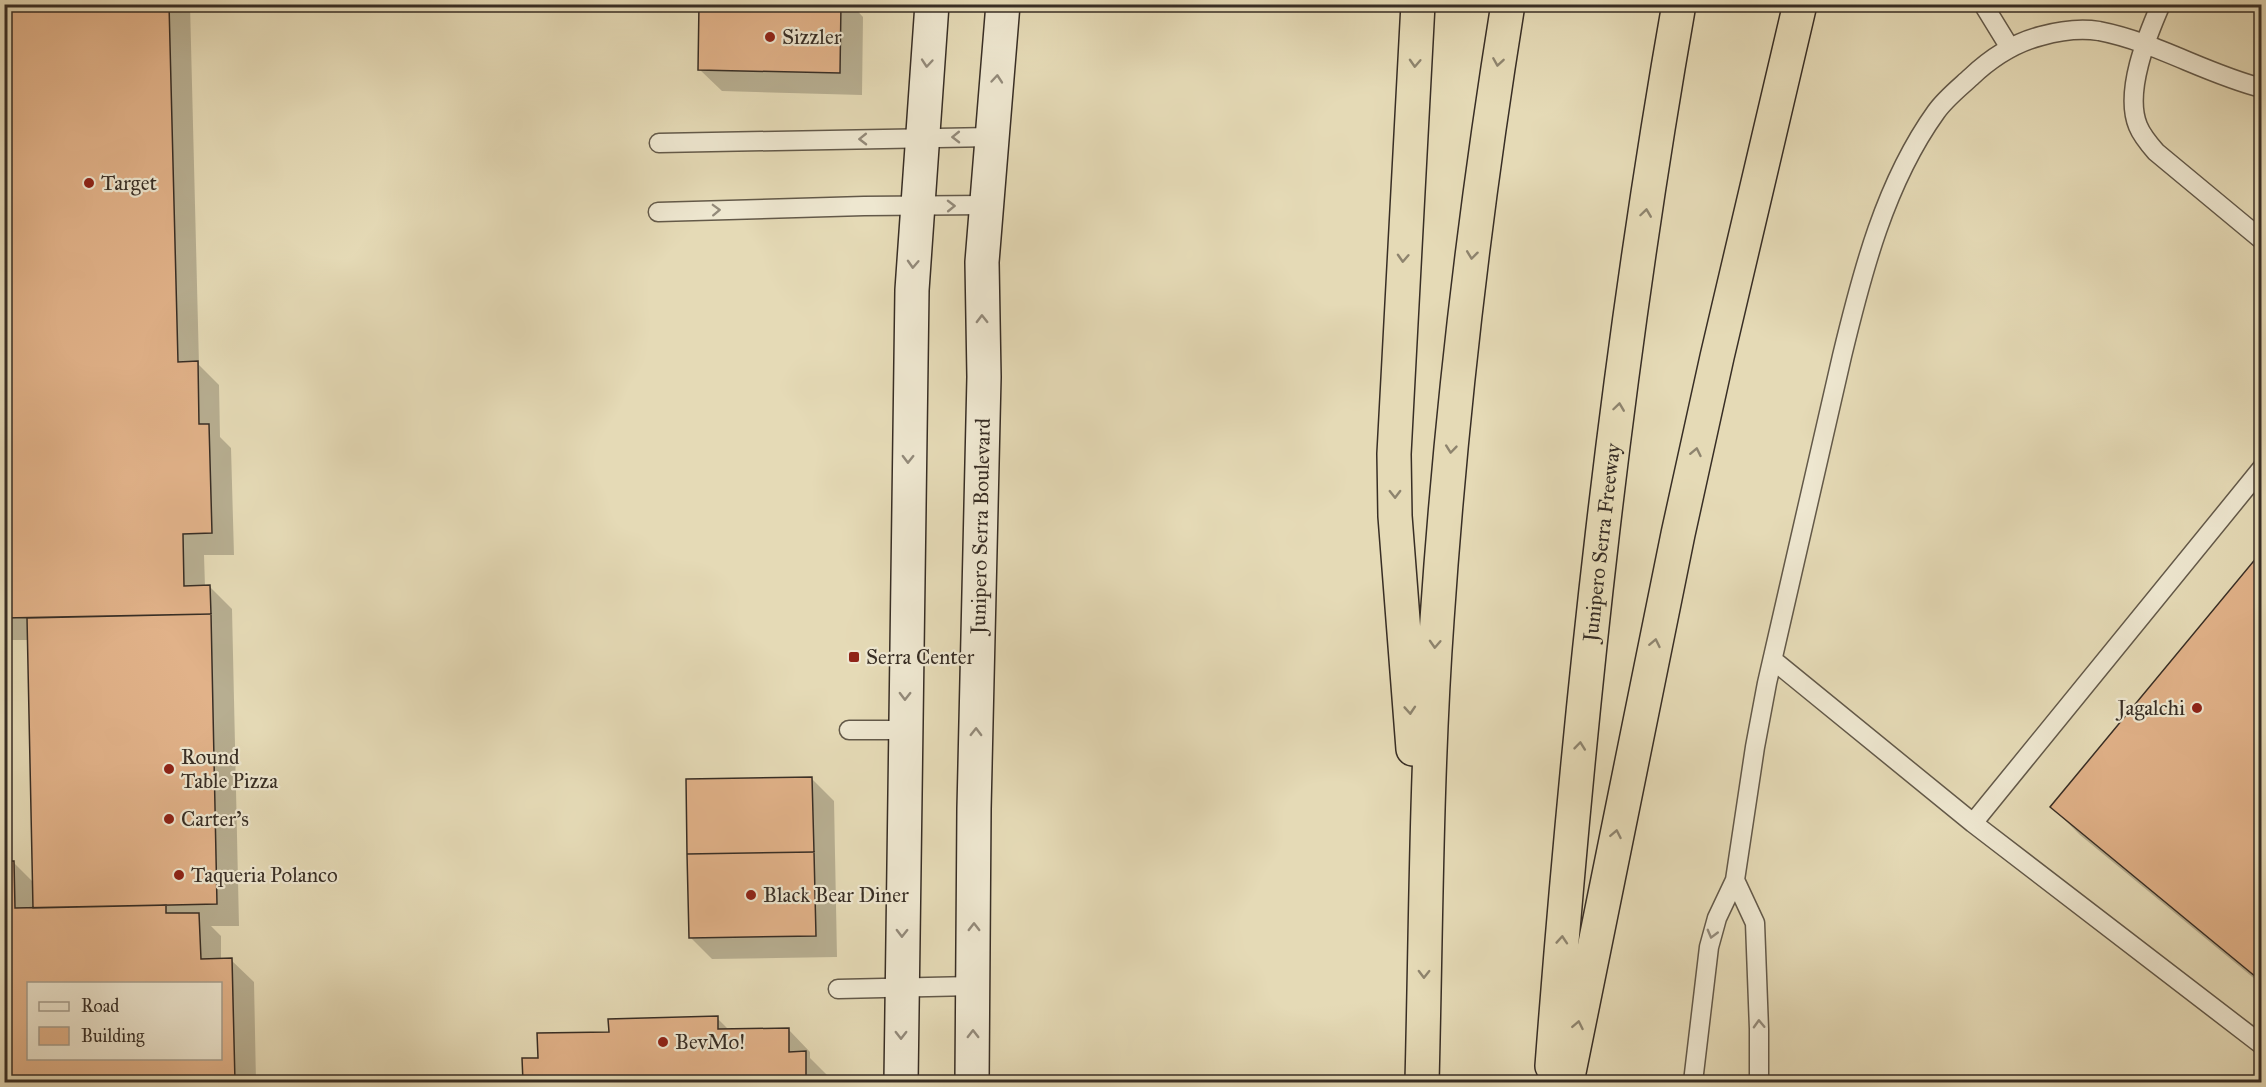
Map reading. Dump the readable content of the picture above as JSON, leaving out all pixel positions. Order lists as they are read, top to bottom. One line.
{"streets":{"highway":["Junipero Serra Freeway"],"main road":["Junipero Serra Boulevard"]},"places":{"other":["Sizzler","Target","Jagalchi","Round Table Pizza","Carter's","Taqueria Polanco","Black Bear Diner","BevMo!"],"transit":["Serra Center"]},"legend":["Road","Building"]}
